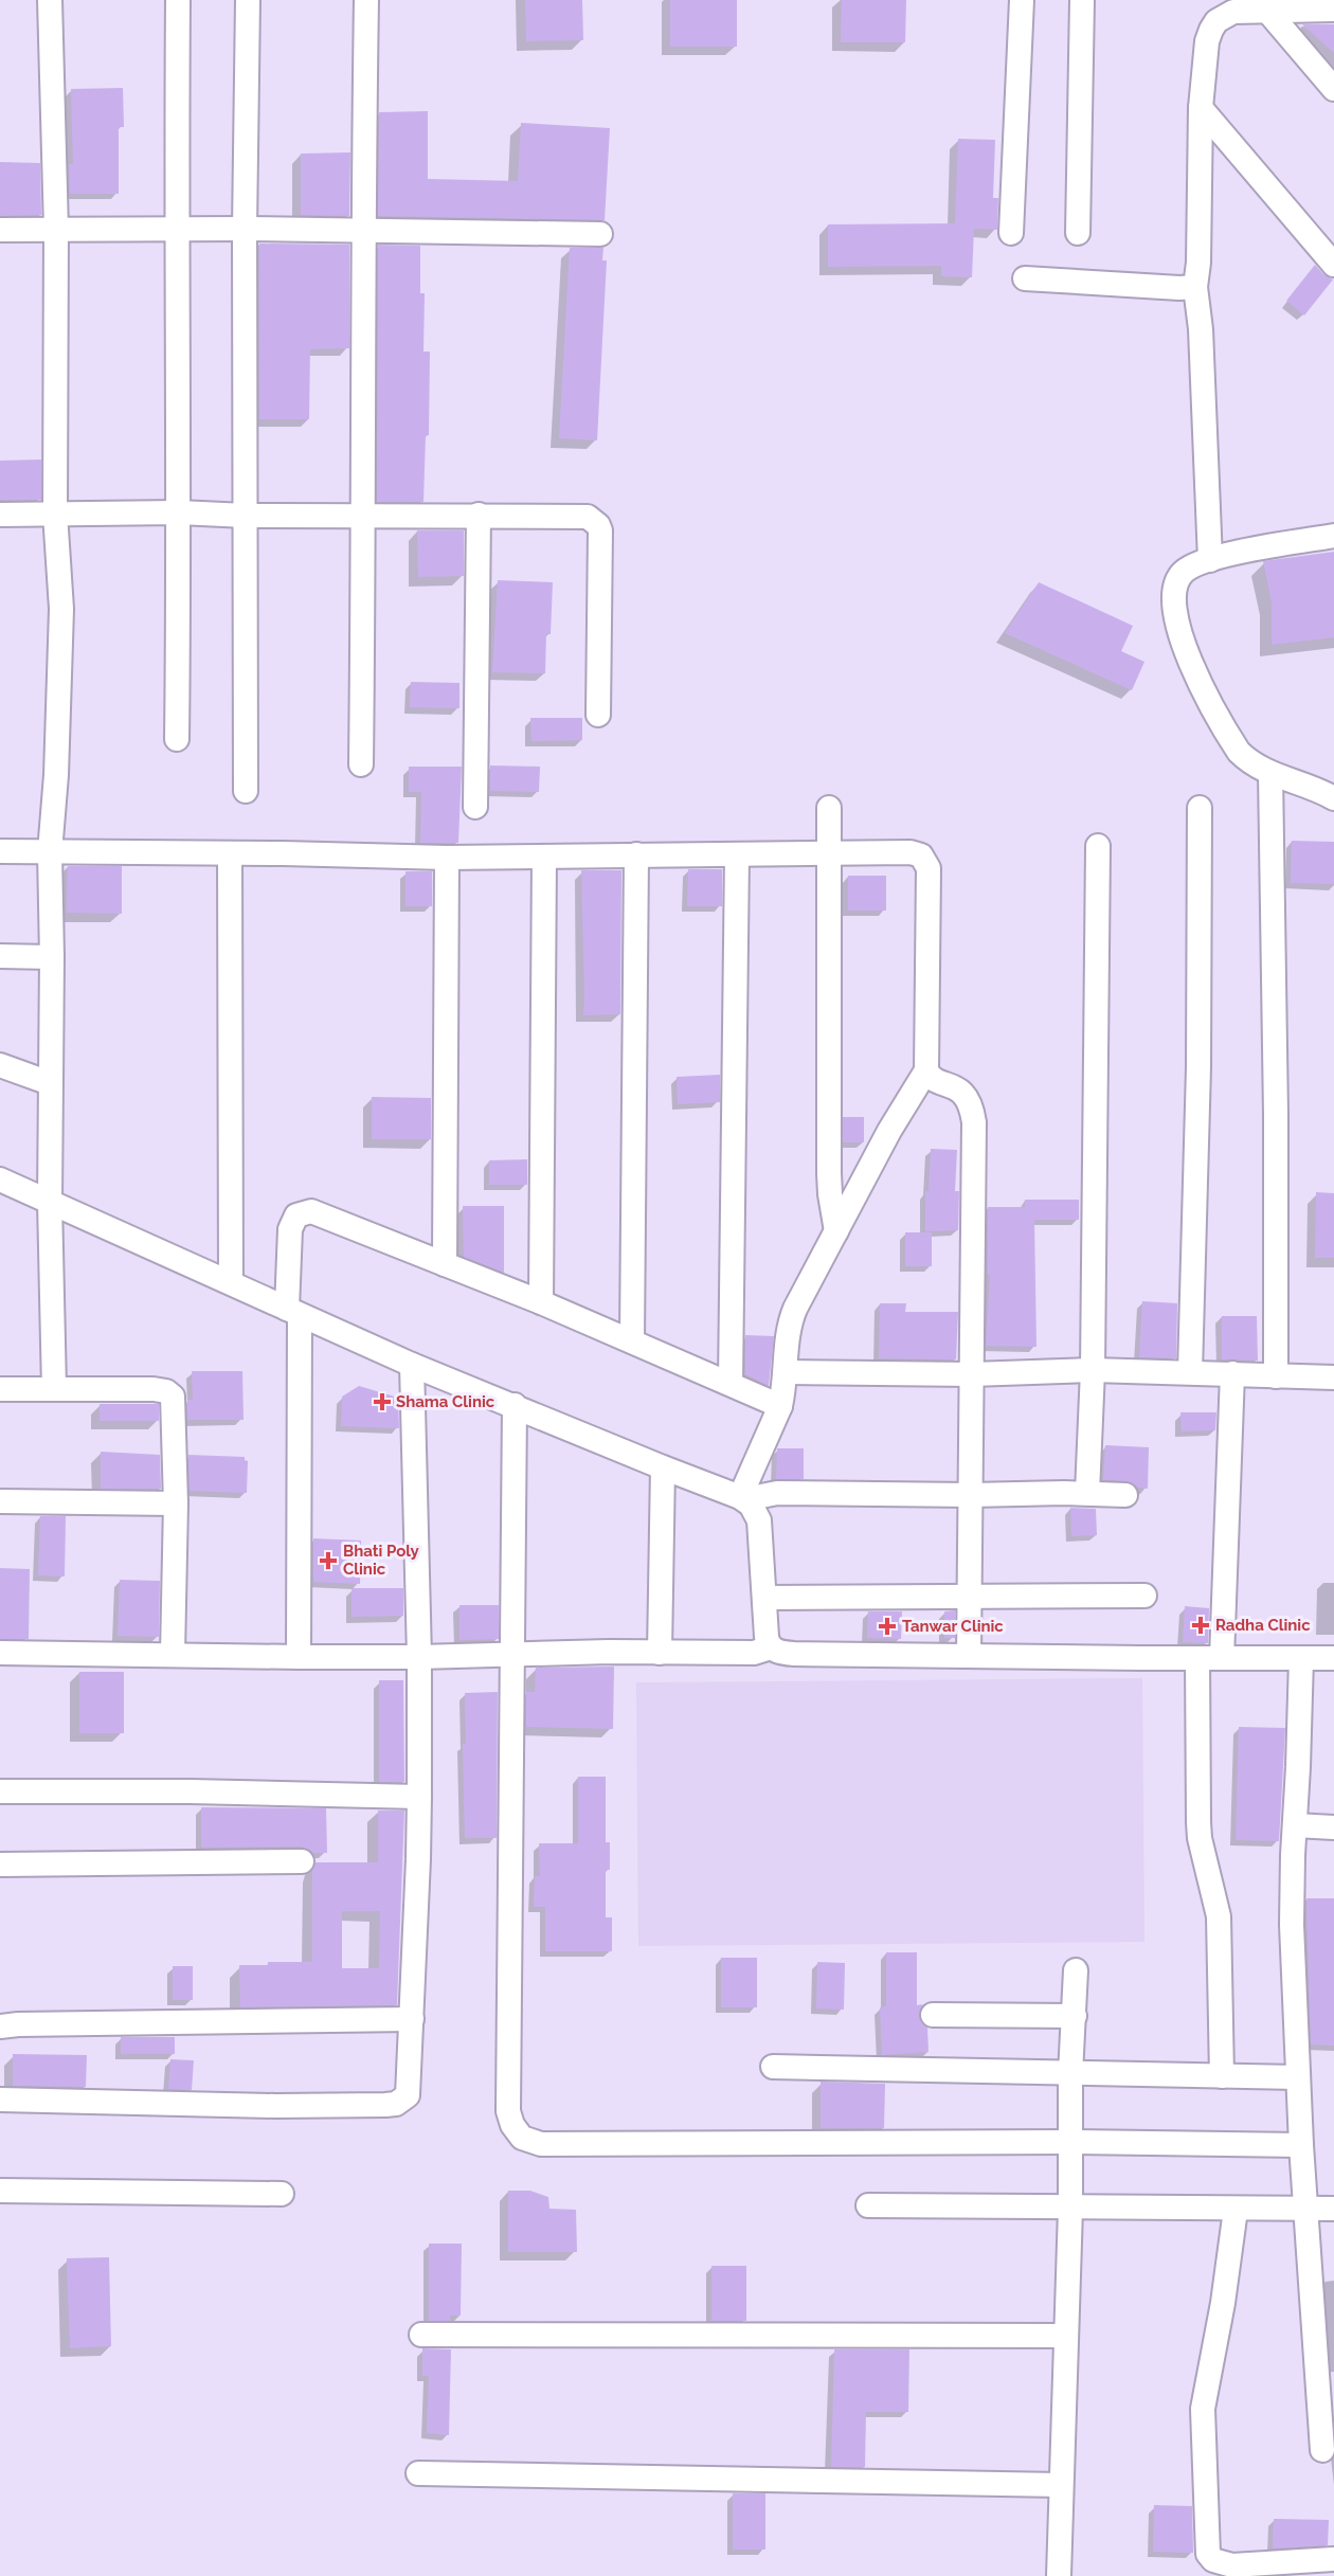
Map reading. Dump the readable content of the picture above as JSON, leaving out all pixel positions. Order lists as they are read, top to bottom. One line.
{"places":{"health":["Shama Clinic","Bhati Poly Clinic","Radha Clinic","Tanwar Clinic"]}}
